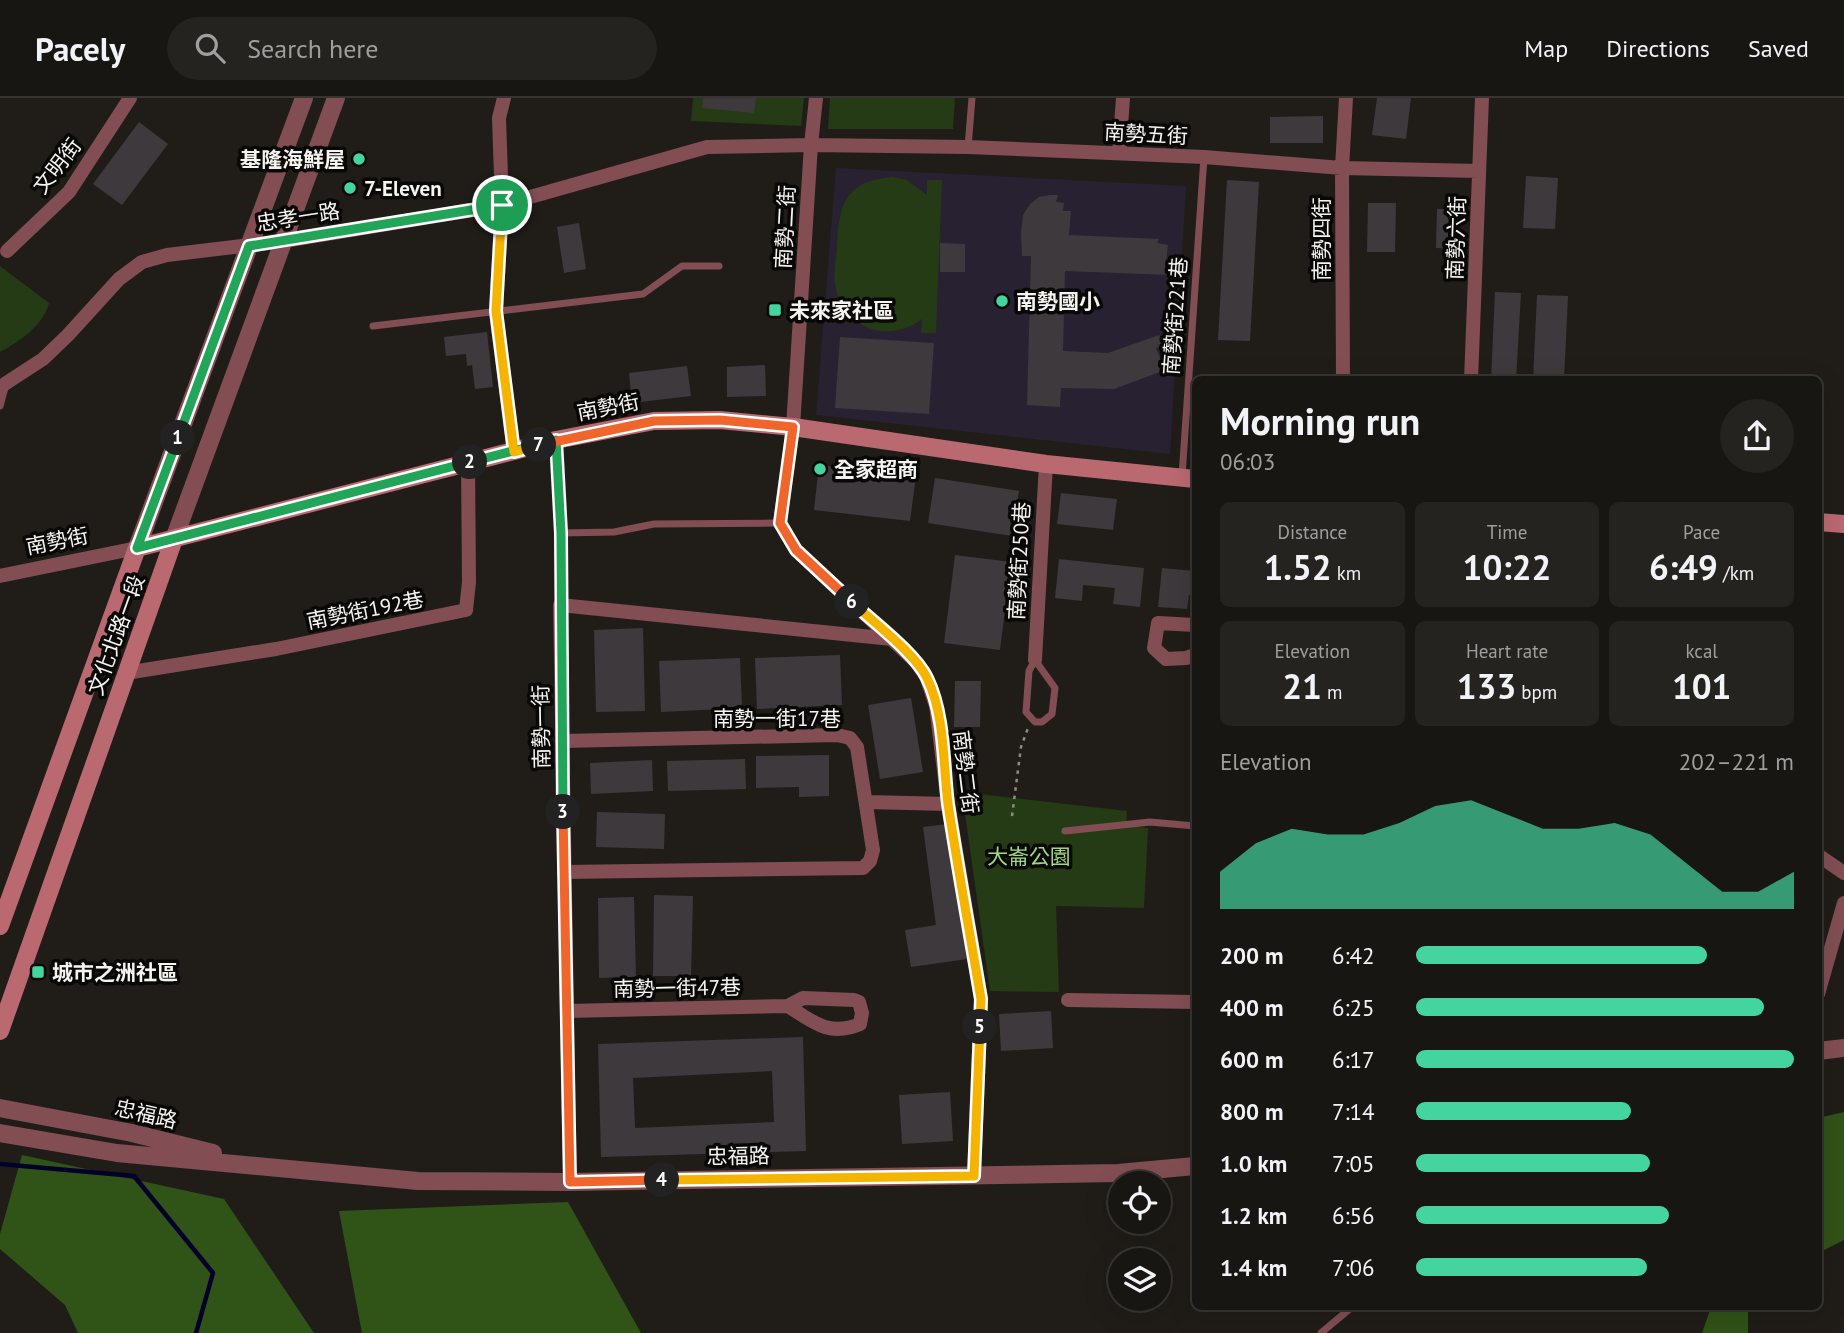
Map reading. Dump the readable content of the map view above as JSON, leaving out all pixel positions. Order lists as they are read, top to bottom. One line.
{"streets":{"main road":["南勢街","文化北路一段"],"street":["南勢五街","文明街","忠孝一路","南勢二街","南勢六街","南勢四街","南勢街250巷","南勢街192巷","南勢一街17巷","南勢一街","南勢一街47巷","忠福路"],"lane":["南勢街221巷"]},"crossings":[["南勢五街","忠孝一路"],["南勢五街","南勢二街"],["南勢五街","南勢六街"],["南勢五街","南勢四街"],["南勢五街","南勢街221巷"],["忠孝一路","南勢二街"],["忠孝一路","文化北路一段"],["南勢二街","南勢街"],["南勢二街","忠福路"],["南勢街221巷","南勢街"],["南勢街","南勢街250巷"],["南勢街","南勢街192巷"],["南勢街","文化北路一段"],["南勢街192巷","文化北路一段"],["南勢一街17巷","南勢一街"],["南勢一街","南勢一街47巷"],["南勢一街","忠福路"]],"parks":["大崙公園"],"places":{"other":["基隆海鮮屋","7-Eleven","南勢國小","全家超商"],"transit":["未來家社區","城市之洲社區"]},"page":{"header":"Pacely","search":"Search here","nav":["Map","Directions","Saved"],"heading":["Morning run","06:03"],"pins":["1","7","2","6","3","5","4"],"stats":[["Distance","1.52 km"],["Time","10:22"],["Pace","6:49 /km"],["Elevation","21 m"],["Heart rate","133 bpm"],["kcal","101"]],"chart":["Elevation","202–221 m"],"list":[{"name":"200 m","note":"6:42"},{"name":"400 m","note":"6:25"},{"name":"600 m","note":"6:17"},{"name":"800 m","note":"7:14"},{"name":"1.0 km","note":"7:05"},{"name":"1.2 km","note":"6:56"},{"name":"1.4 km","note":"7:06"}]}}
